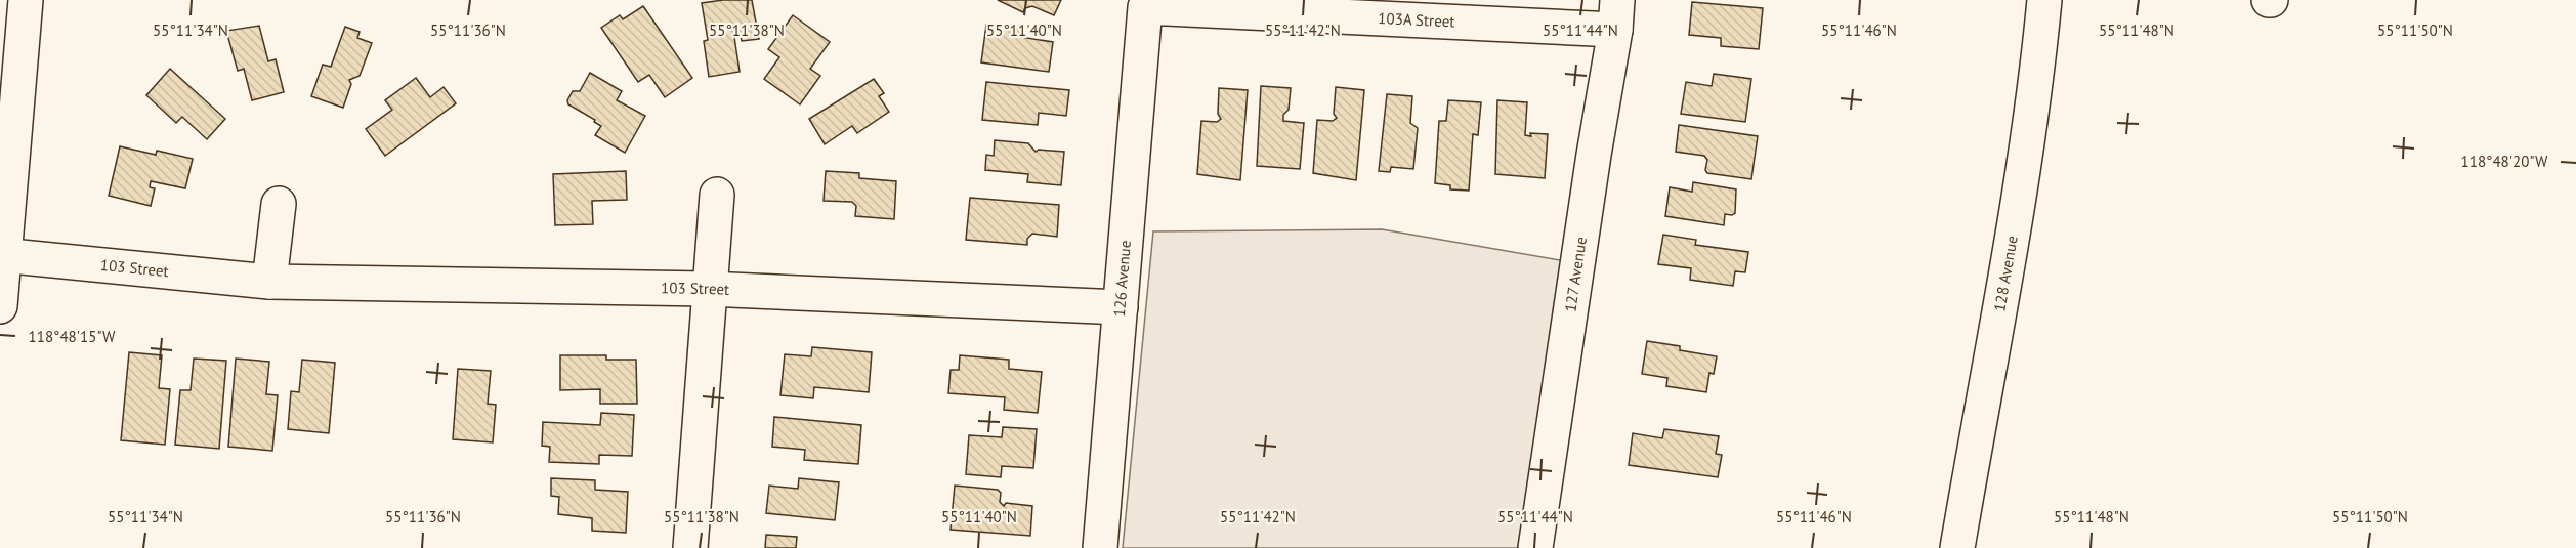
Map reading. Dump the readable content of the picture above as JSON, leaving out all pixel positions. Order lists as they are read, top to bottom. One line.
{"streets":{"street":["103A Street","103 Street","127 Avenue","128 Avenue","126 Avenue"]},"crossings":[["103A Street","127 Avenue"],["103A Street","126 Avenue"],["103 Street","126 Avenue"]],"coordinates":["55°11'34\"N","55°11'36\"N","55°11'38\"N","55°11'40\"N","55°11'42\"N","55°11'44\"N","55°11'46\"N","55°11'48\"N","55°11'50\"N","118°48'20\"W","118°48'15\"W"]}
